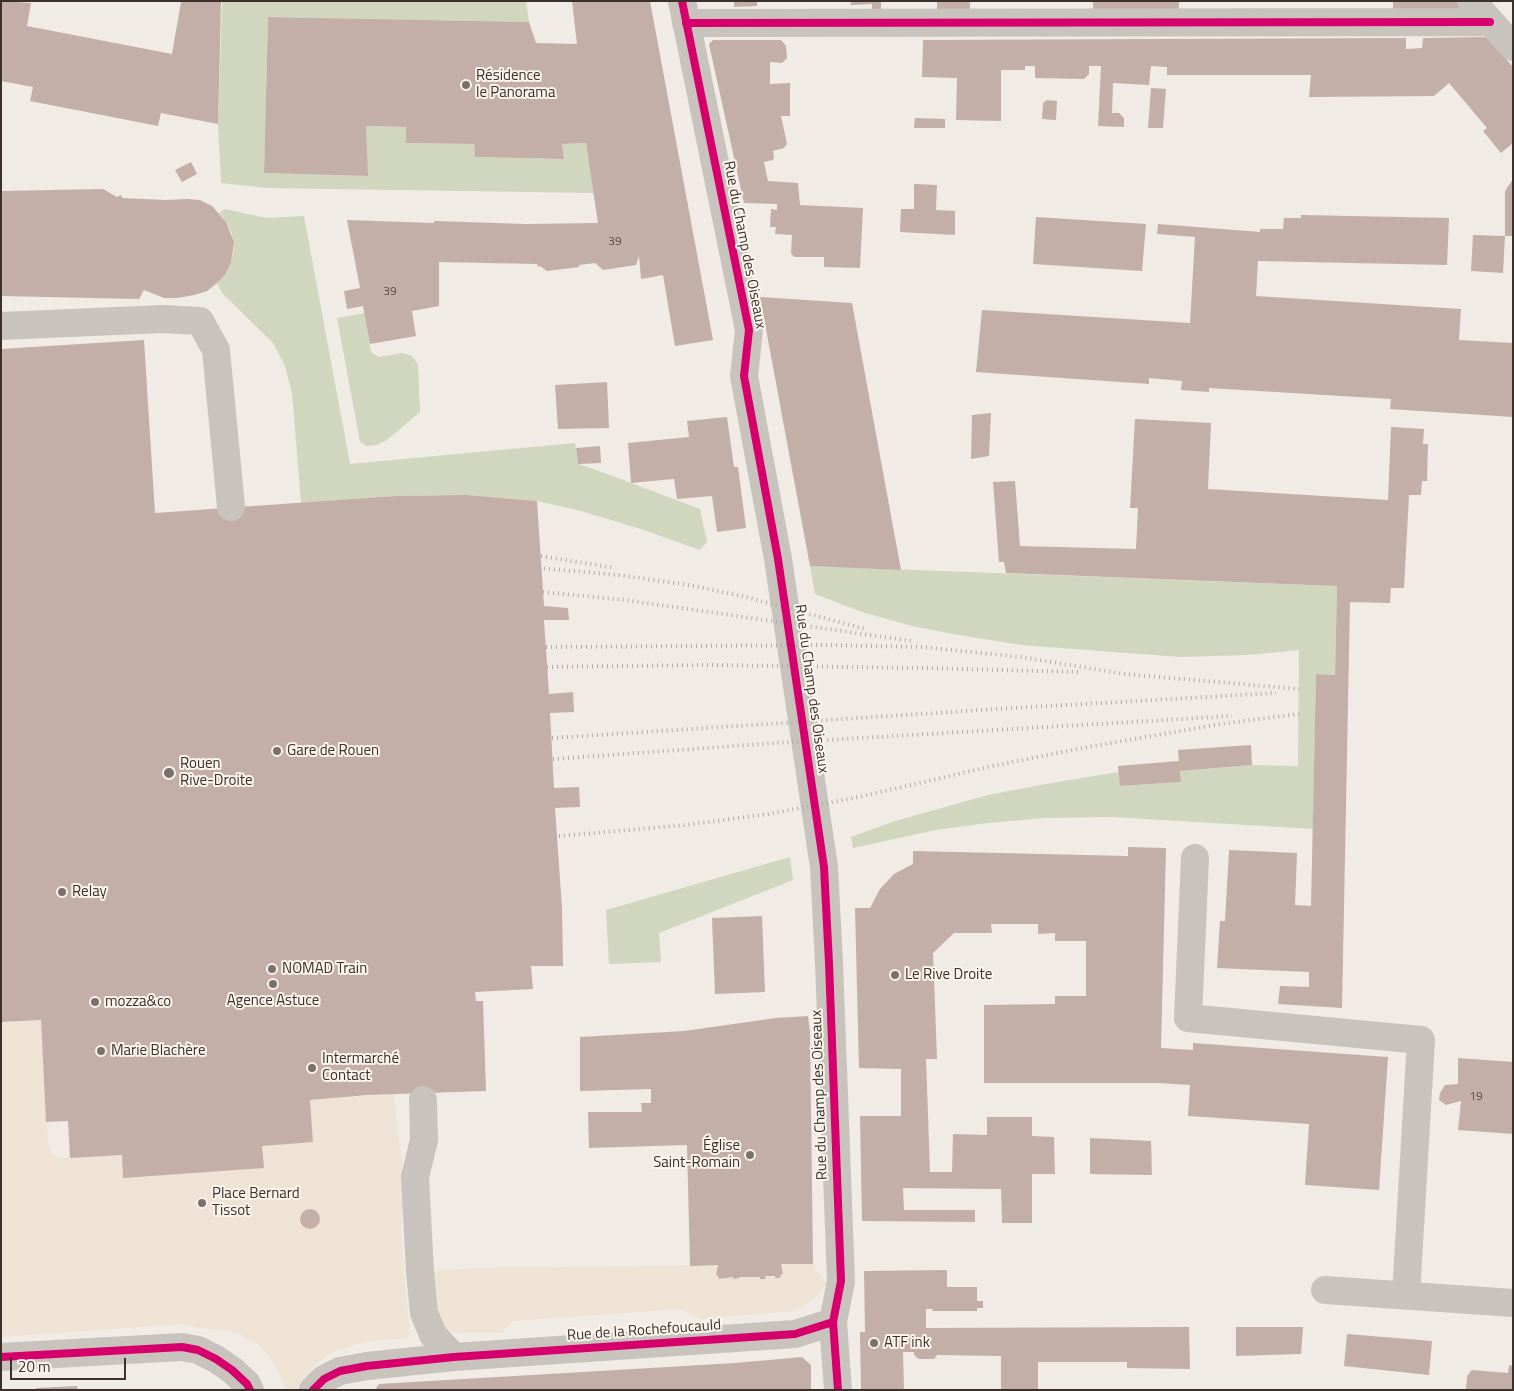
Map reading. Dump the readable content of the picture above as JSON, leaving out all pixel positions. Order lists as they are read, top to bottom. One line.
{"streets":{"street":["Rue du Champ des Oiseaux","Rue de la Rochefoucauld"]},"crossings":[["Rue du Champ des Oiseaux","Rue de la Rochefoucauld"]],"places":["Résidence le Panorama","Gare de Rouen","Rouen Rive-Droite","Relay","NOMAD Train","Le Rive Droite","Agence Astuce","mozza&co","Marie Blachère","Intermarché Contact","Église Saint-Romain","Place Bernard Tissot","ATF ink"],"house_numbers":["39","39","19"],"scale_bar":"20 m"}
